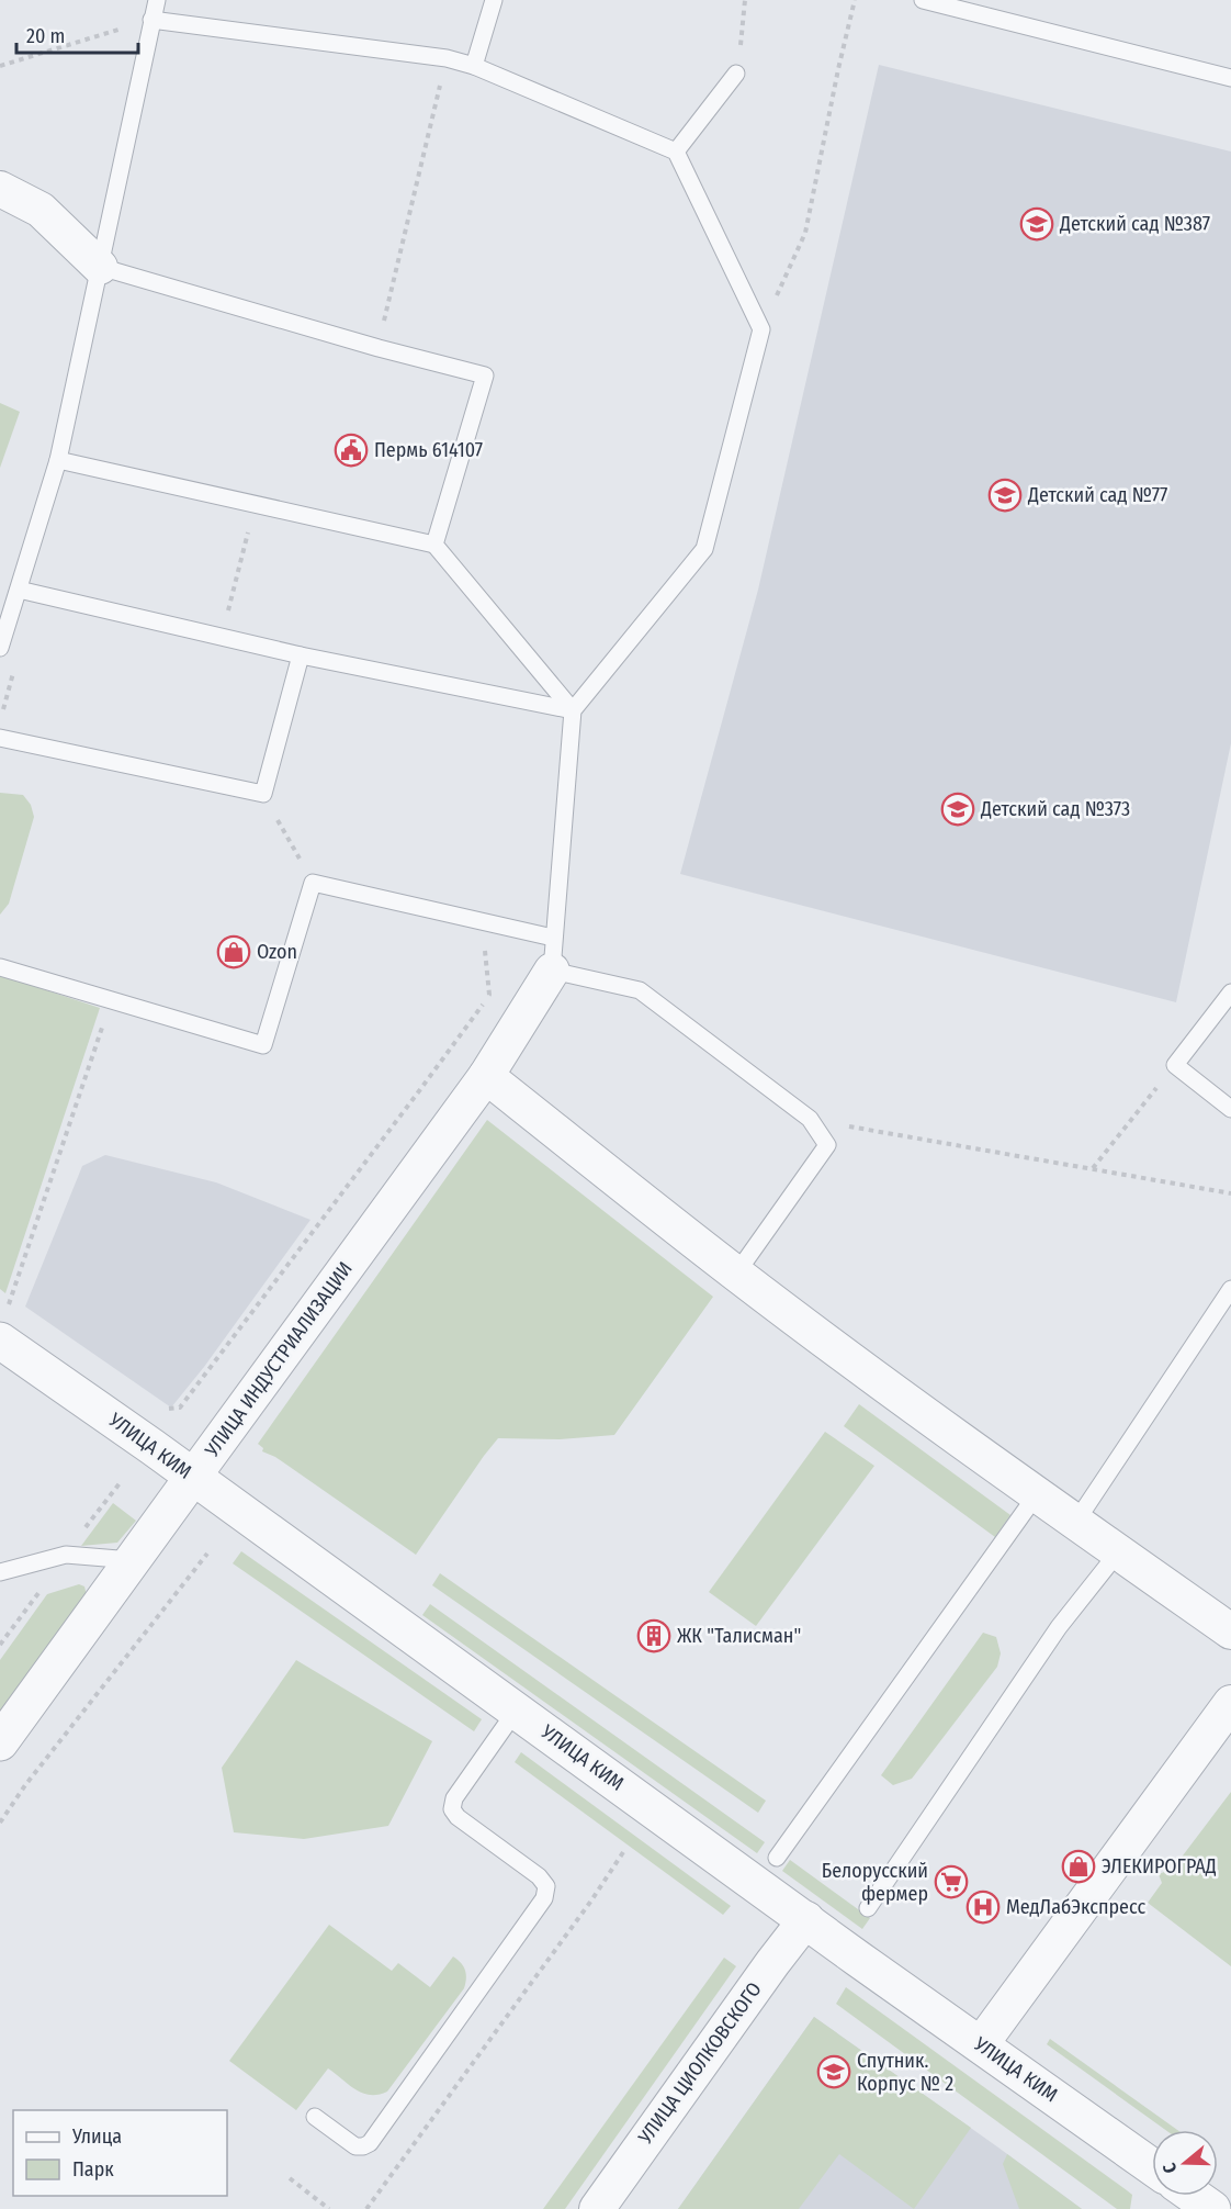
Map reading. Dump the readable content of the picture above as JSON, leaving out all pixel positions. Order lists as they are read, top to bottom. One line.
{"streets":{"street":["УЛИЦА ИНДУСТРИАЛИЗАЦИИ","УЛИЦА КИМ","УЛИЦА ЦИОЛКОВСКОГО"]},"crossings":[["УЛИЦА ИНДУСТРИАЛИЗАЦИИ","УЛИЦА КИМ"],["УЛИЦА КИМ","УЛИЦА ЦИОЛКОВСКОГО"]],"places":{"school or university":["Детский сад №387","Детский сад №77","Детский сад №373","Спутник. Корпус № 2"],"public building":["Пермь 614107"],"shop":["Ozon","ЭЛЕКИРОГРАД"],"building":["ЖК \"Талисман\""],"supermarket":["Белорусский фермер"],"hospital":["МедЛабЭкспресс"]},"legend":["Улица","Парк"],"scale_bar":"20 m","north":"left"}
